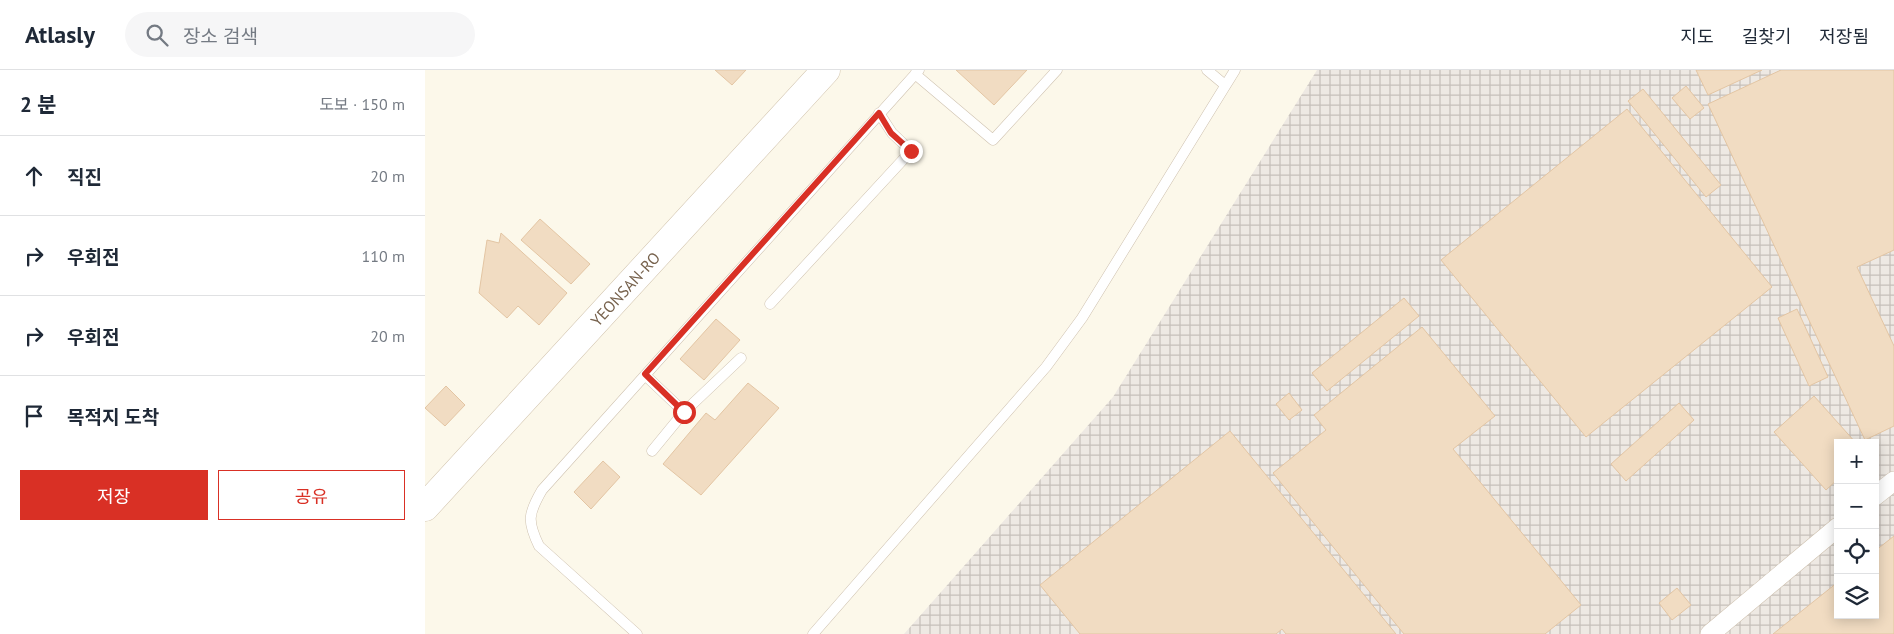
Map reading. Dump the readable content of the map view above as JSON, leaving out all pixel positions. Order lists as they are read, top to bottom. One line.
{"streets":{"main road":["YEONSAN-RO"]},"page":{"header":"Atlasly","search":"장소 검색","nav":["지도","길찾기","저장됨"],"heading":["2 분","도보 · 150 m"],"list":[["직진","20 m"],["우회전","110 m"],["우회전","20 m"],"목적지 도착"],"map_buttons":["+","−"],"buttons":["저장","공유"]}}
